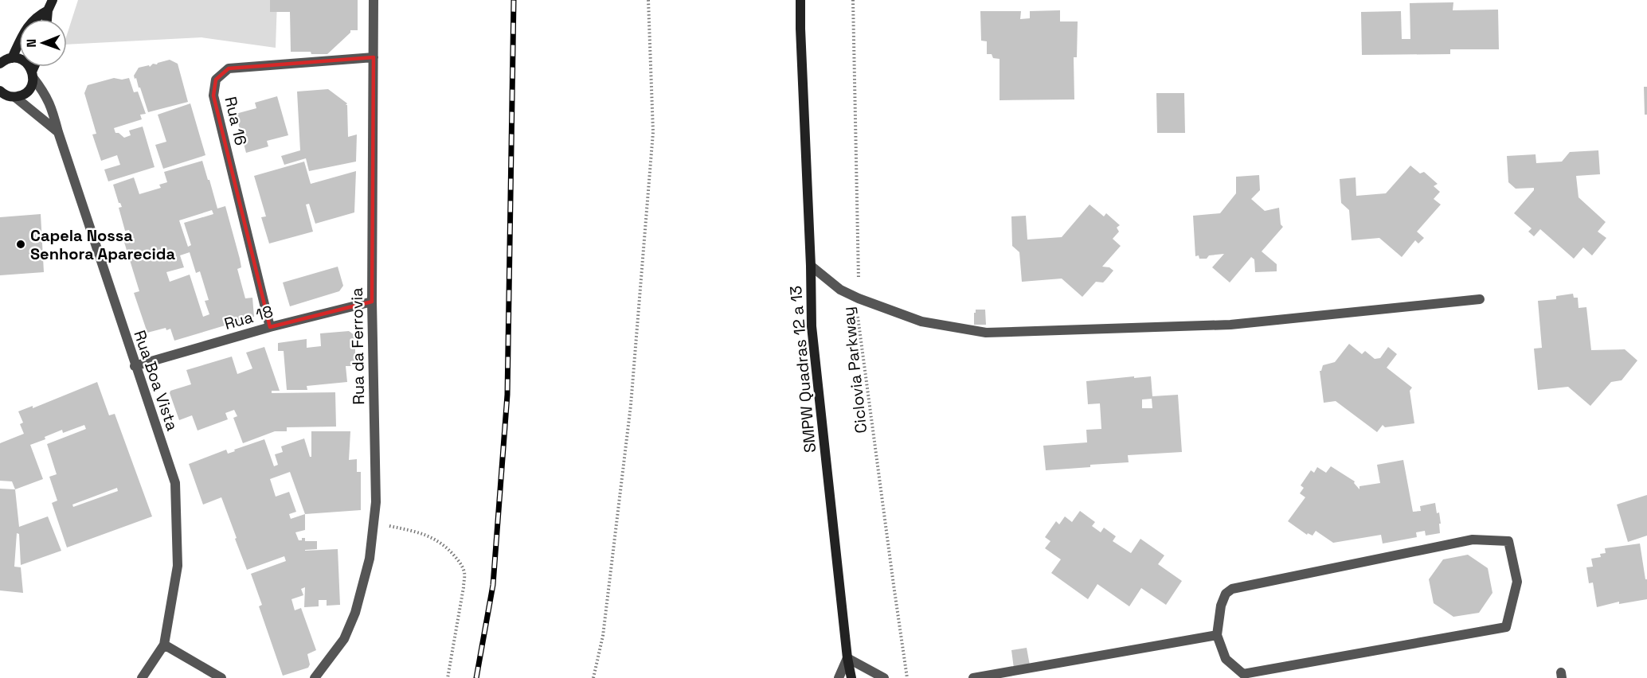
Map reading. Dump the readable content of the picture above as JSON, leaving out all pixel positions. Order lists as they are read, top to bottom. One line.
{"streets":{"street":["Rua 16","Rua 18","Rua da Ferrovia","SMPW Quadras 12 a 13","Rua Boa Vista"],"path":["Ciclovia Parkway"]},"crossings":[["Rua 16","Rua 18"],["Rua 16","Rua da Ferrovia"],["Rua 18","Rua da Ferrovia"],["Rua 18","Rua Boa Vista"]],"places":["Capela Nossa Senhora Aparecida"],"north":"left"}
